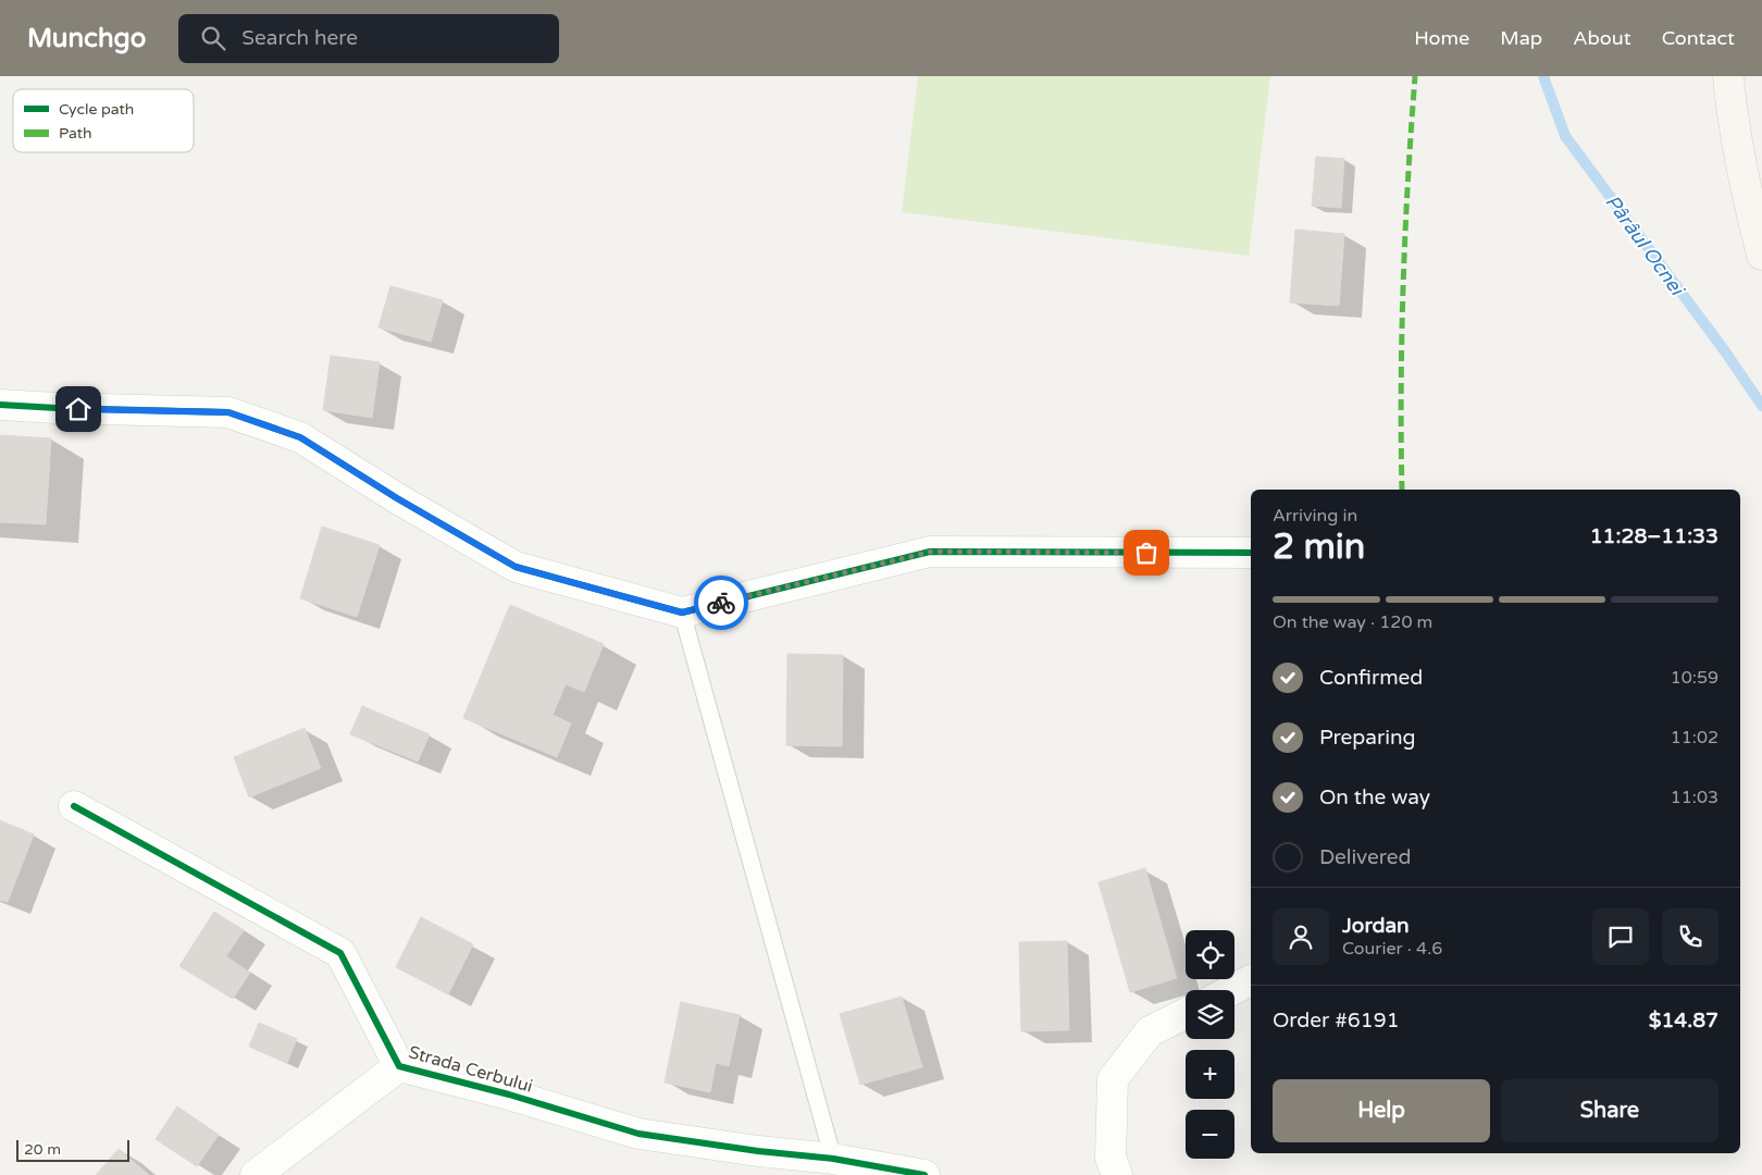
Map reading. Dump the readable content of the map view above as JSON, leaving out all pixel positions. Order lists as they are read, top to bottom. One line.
{"streets":{"street":["Strada Cerbului"]},"water":["Pârâul Ocnei"],"legend":["Cycle path","Path"],"scale_bar":"20 m","page":{"header":"Munchgo","search":"Search here","nav":["Home","Map","About","Contact"],"heading":["2 min","Arriving in","11:28–11:33"],"panel":["Jordan","Courier · 4.6","Order #6191","$14.87"],"bar":"On the way · 120 m","list":[["Confirmed","10:59"],["Preparing","11:02"],["On the way","11:03"],"Delivered"],"map_buttons":["+","−"],"buttons":["Help","Share"],"scale":"20 m"}}
